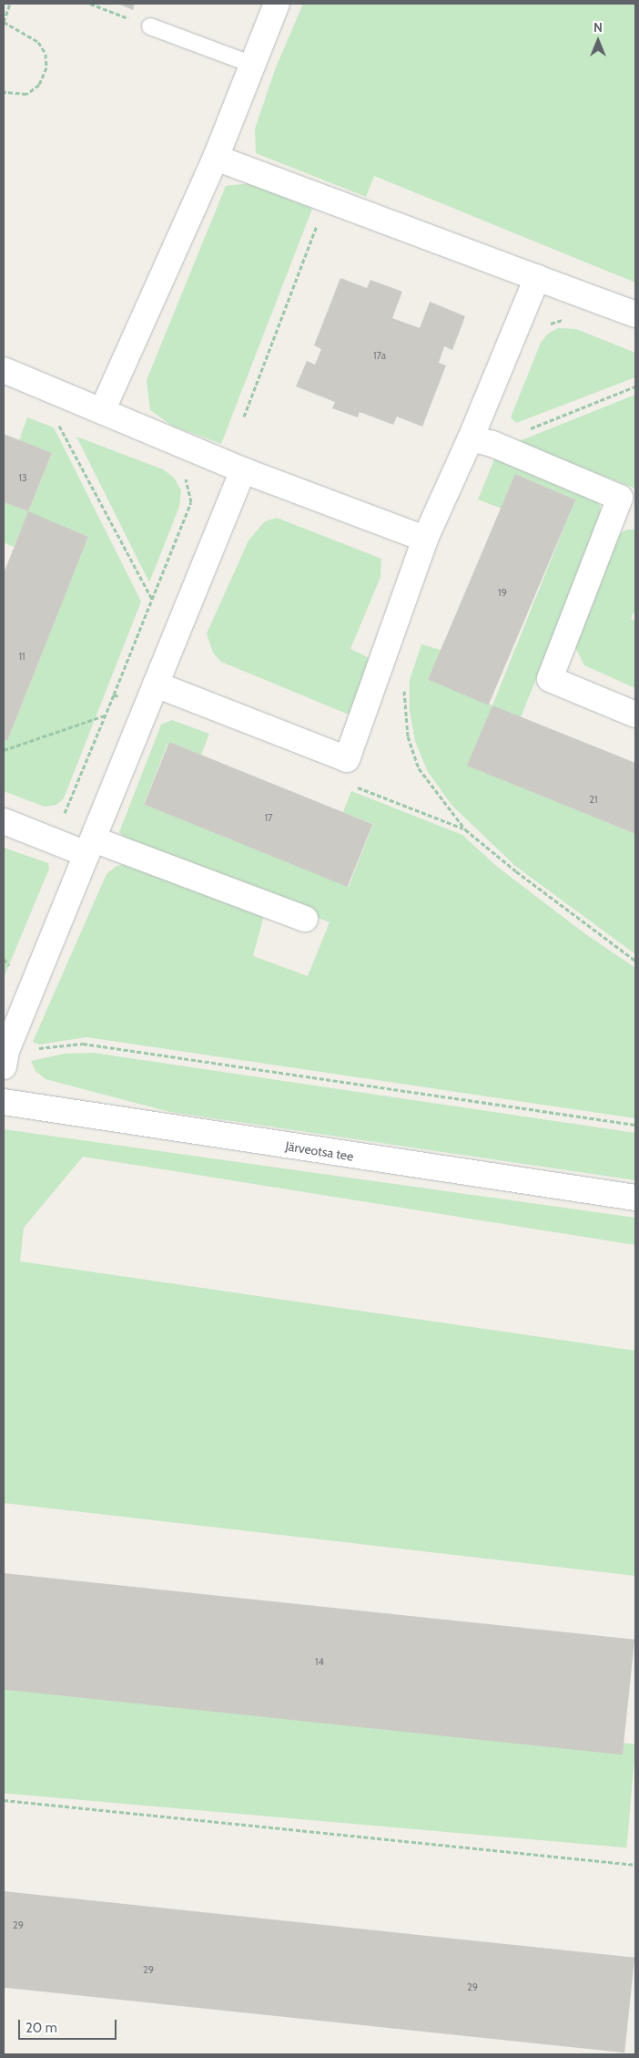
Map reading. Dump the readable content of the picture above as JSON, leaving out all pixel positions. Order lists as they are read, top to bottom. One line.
{"streets":{"street":["Järveotsa tee"]},"house_numbers":["17a","13","19","11","21","17","14","29","29","29"],"scale_bar":"20 m","north":"top"}
